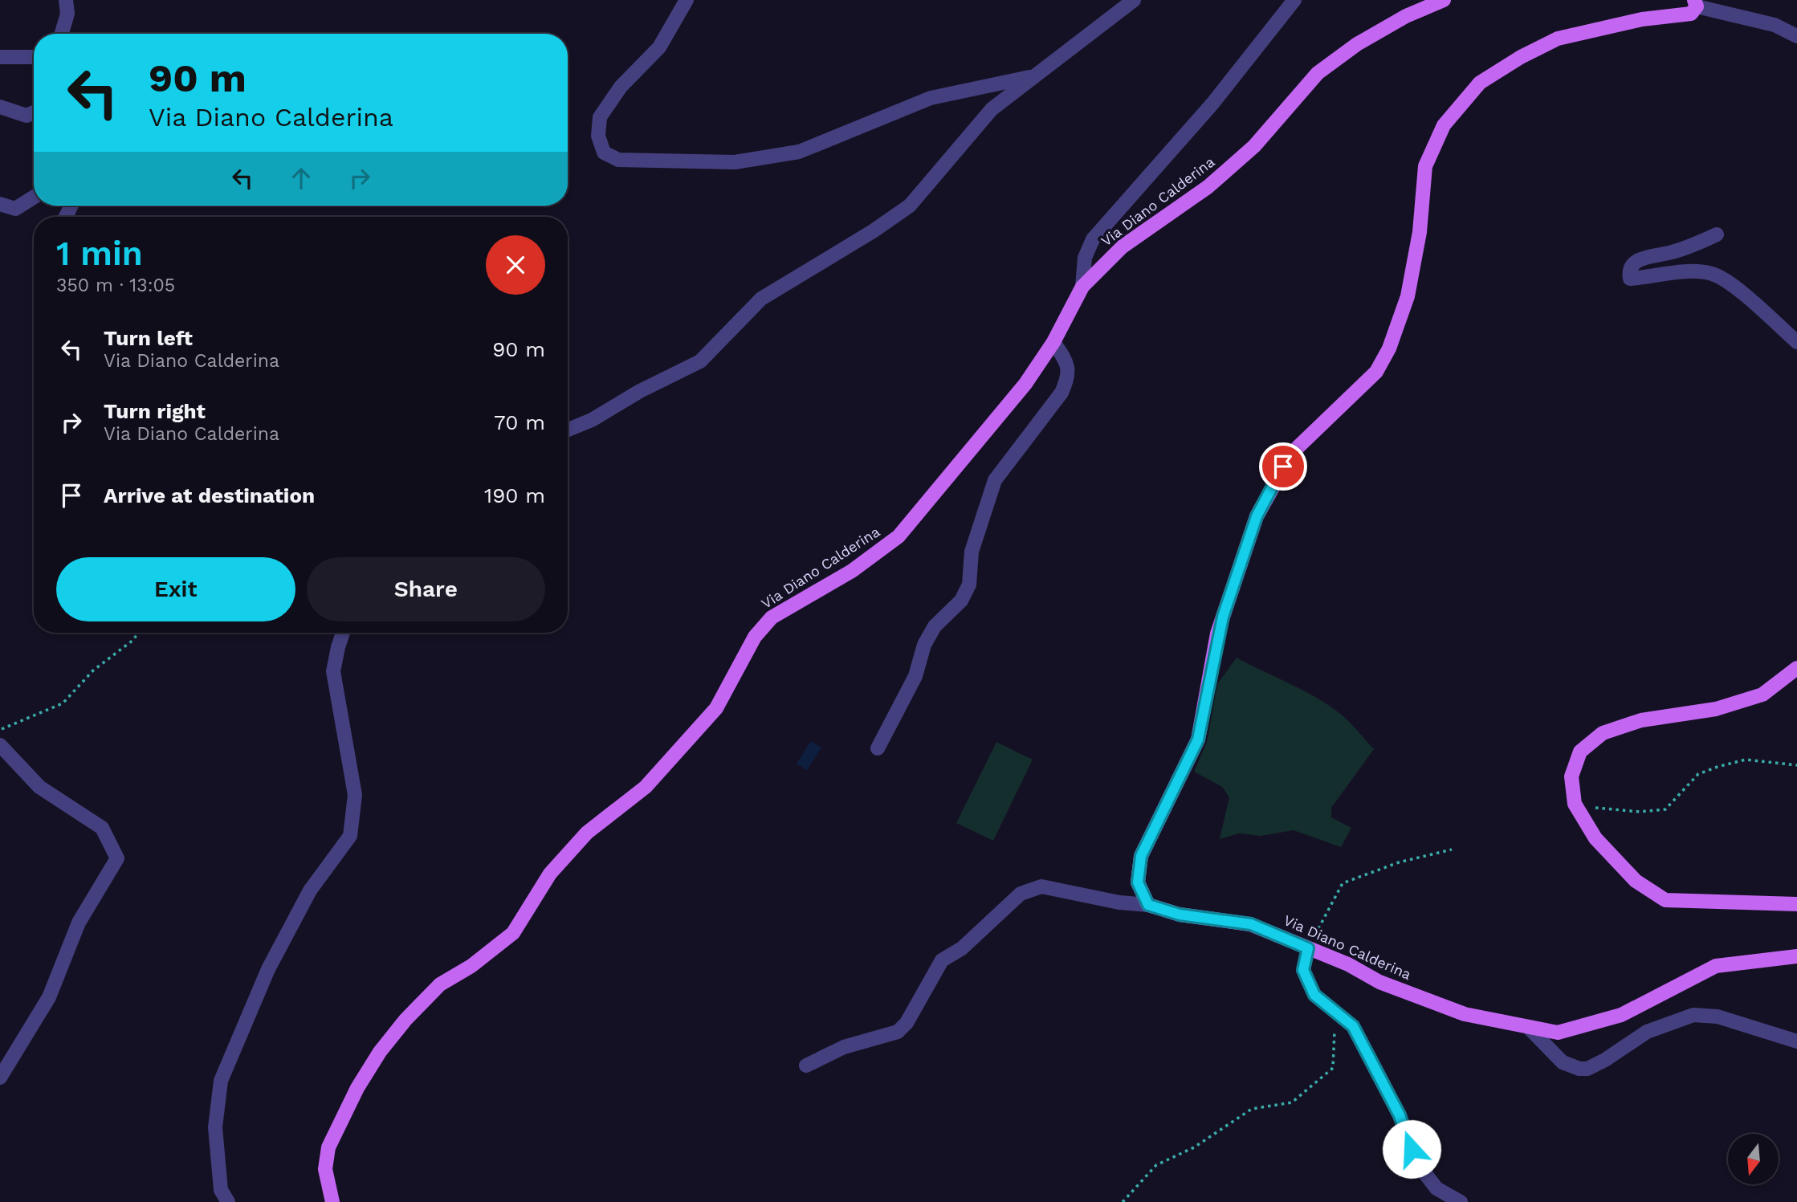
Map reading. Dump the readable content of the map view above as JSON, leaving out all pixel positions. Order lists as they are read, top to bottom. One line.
{"streets":{"main road":["Via Diano Calderina"]},"north":"bottom","page":{"turn":["90 m","Via Diano Calderina"],"heading":["1 min","350 m · 13:05"],"list":[{"name":"Turn left","note":"Via Diano Calderina","value":"90 m"},{"name":"Turn right","note":"Via Diano Calderina","value":"70 m"},{"name":"Arrive at destination","value":"190 m"}],"buttons":["Exit","Share"]}}
